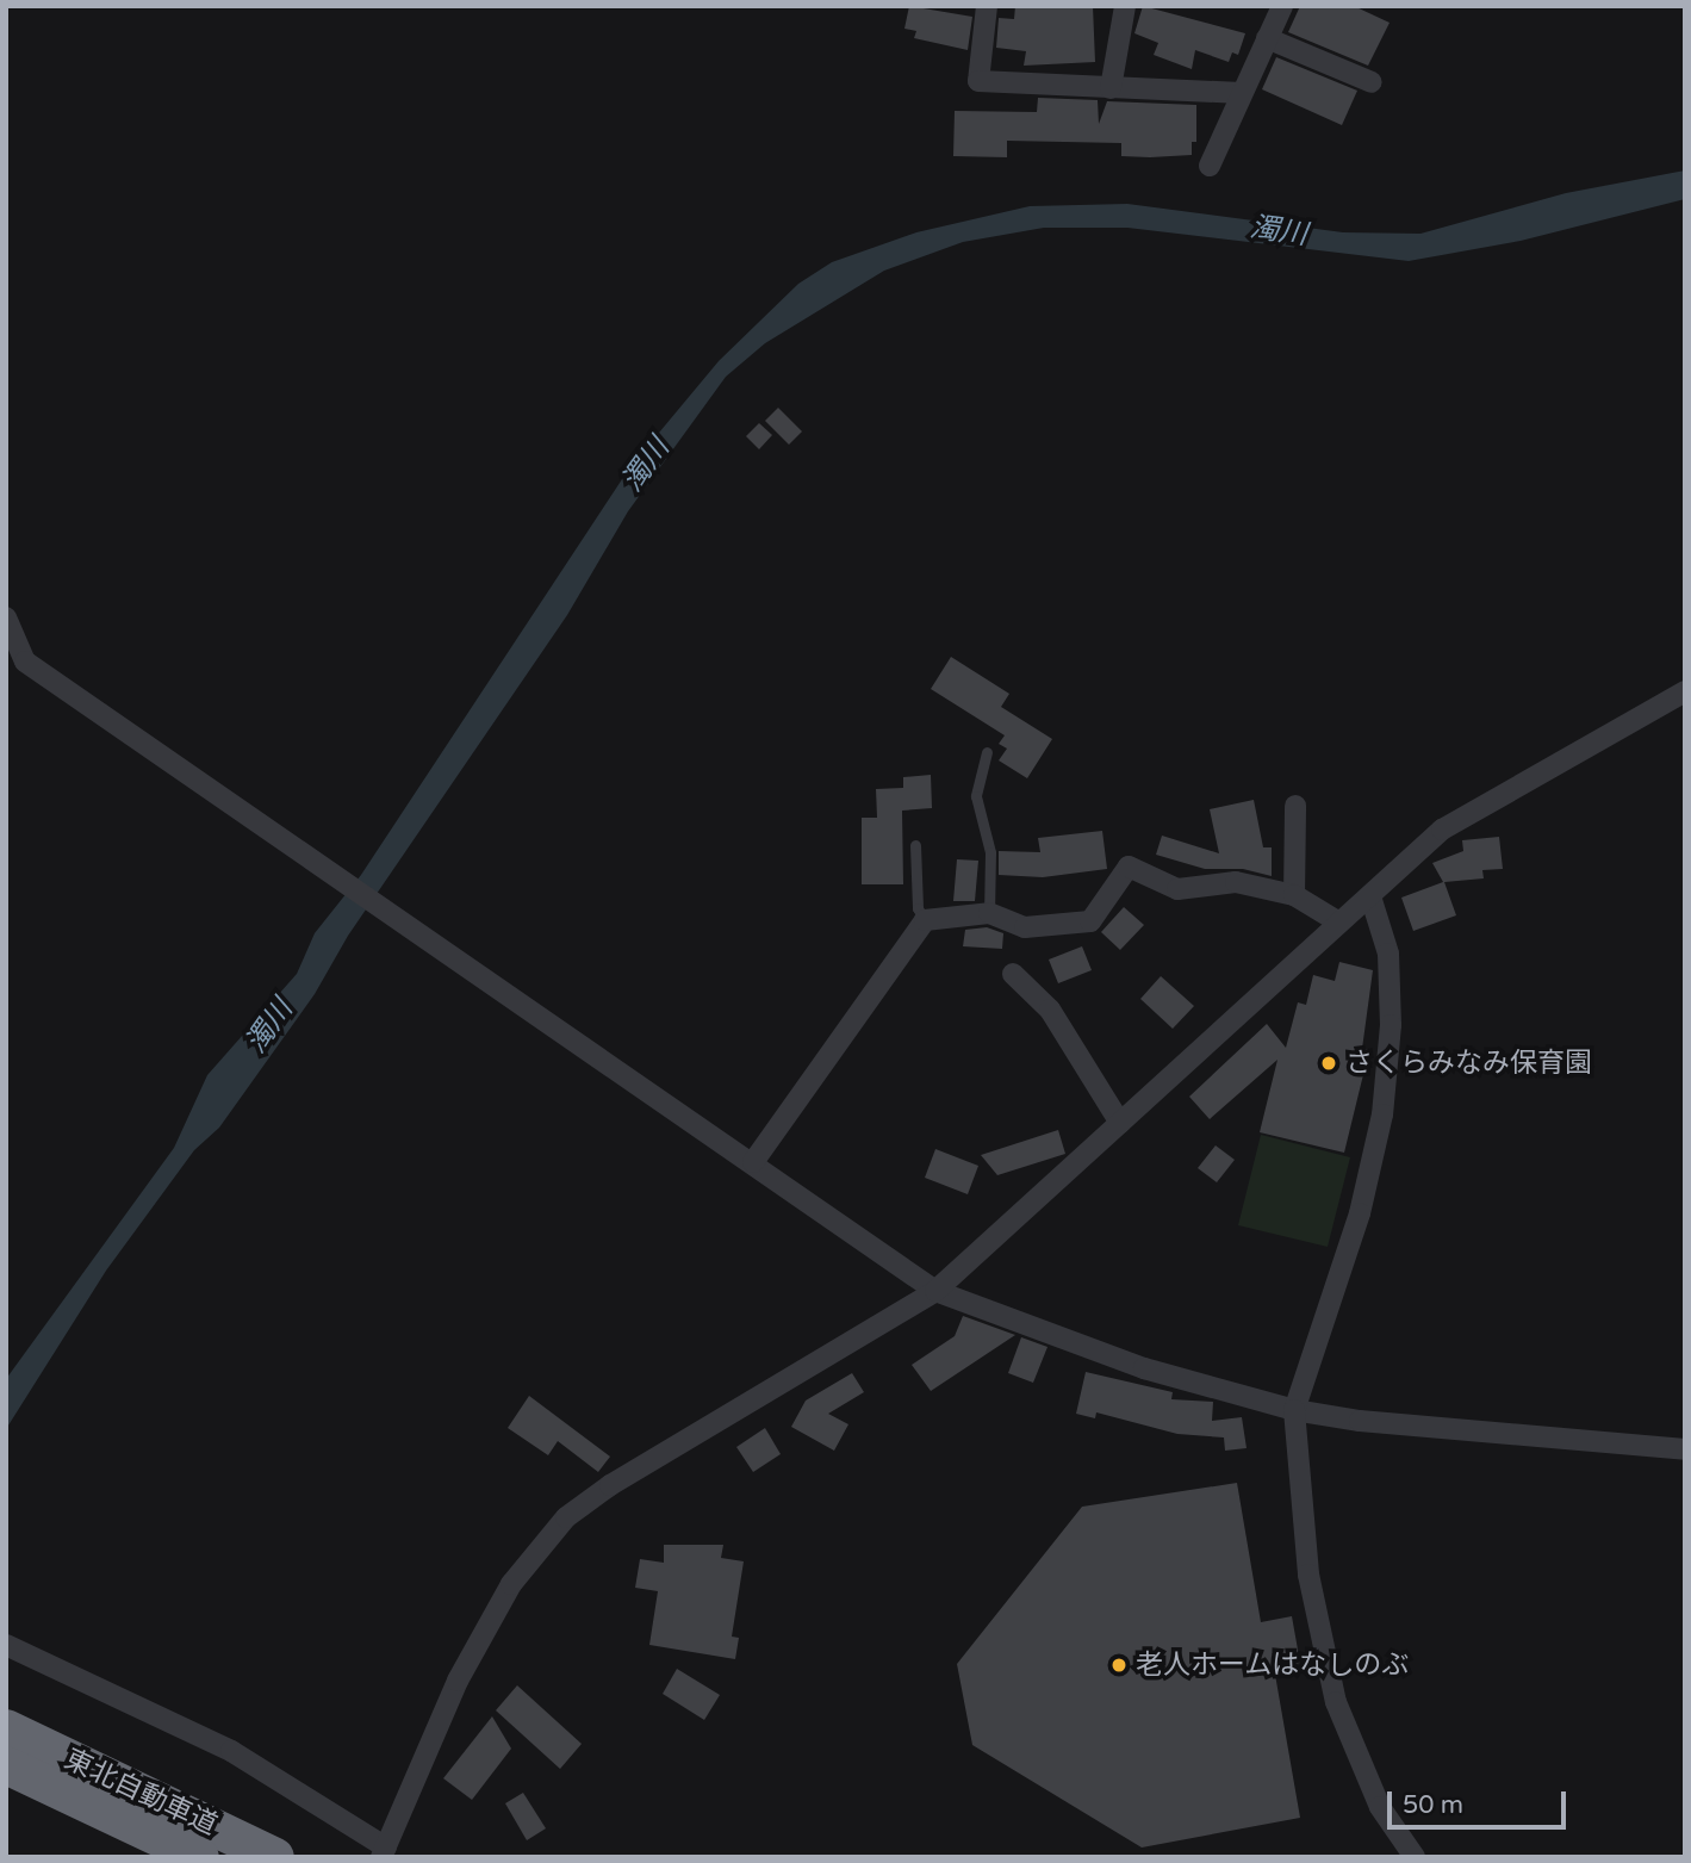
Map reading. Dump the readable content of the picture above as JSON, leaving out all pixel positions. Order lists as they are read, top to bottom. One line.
{"streets":{"highway":["東北自動車道"]},"water":["濁川"],"places":["さくらみなみ保育園","老人ホームはなしのぶ"],"scale_bar":"50 m"}
